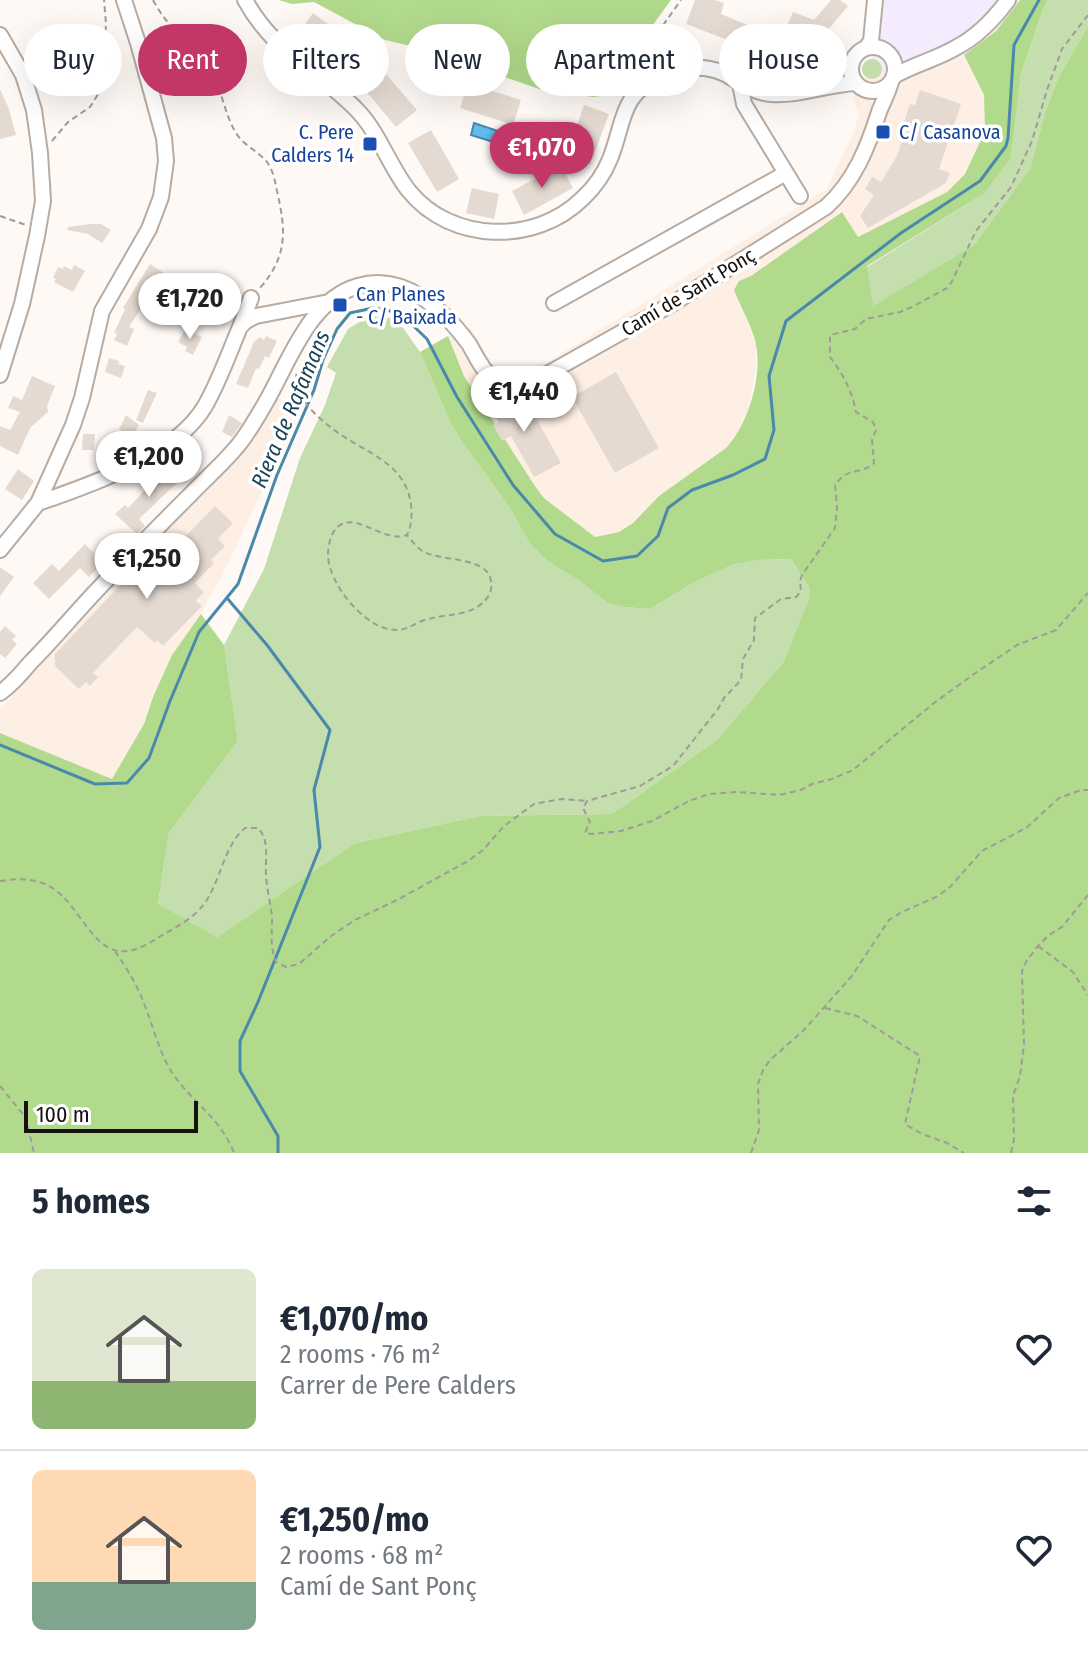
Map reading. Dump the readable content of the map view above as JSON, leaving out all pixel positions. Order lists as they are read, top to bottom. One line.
{"streets":{"street":["Camí de Sant Ponç"]},"water":["Riera de Rafamans"],"places":{"transit":["C/ Casanova","C. Pere Calders 14","Can Planes - C/ Baixada"]},"scale_bar":"100 m","page":{"chip":["Buy","Rent","Filters","New","Apartment","House"],"price":["€1,070","€1,720","€1,440","€1,200","€1,250"],"scale":"100 m","heading":"5 homes","list":[{"name":"€1,070/mo","note":"2 rooms · 76 m² · Carrer de Pere Calders"},{"name":"€1,250/mo","note":"2 rooms · 68 m² · Camí de Sant Ponç"}]}}
